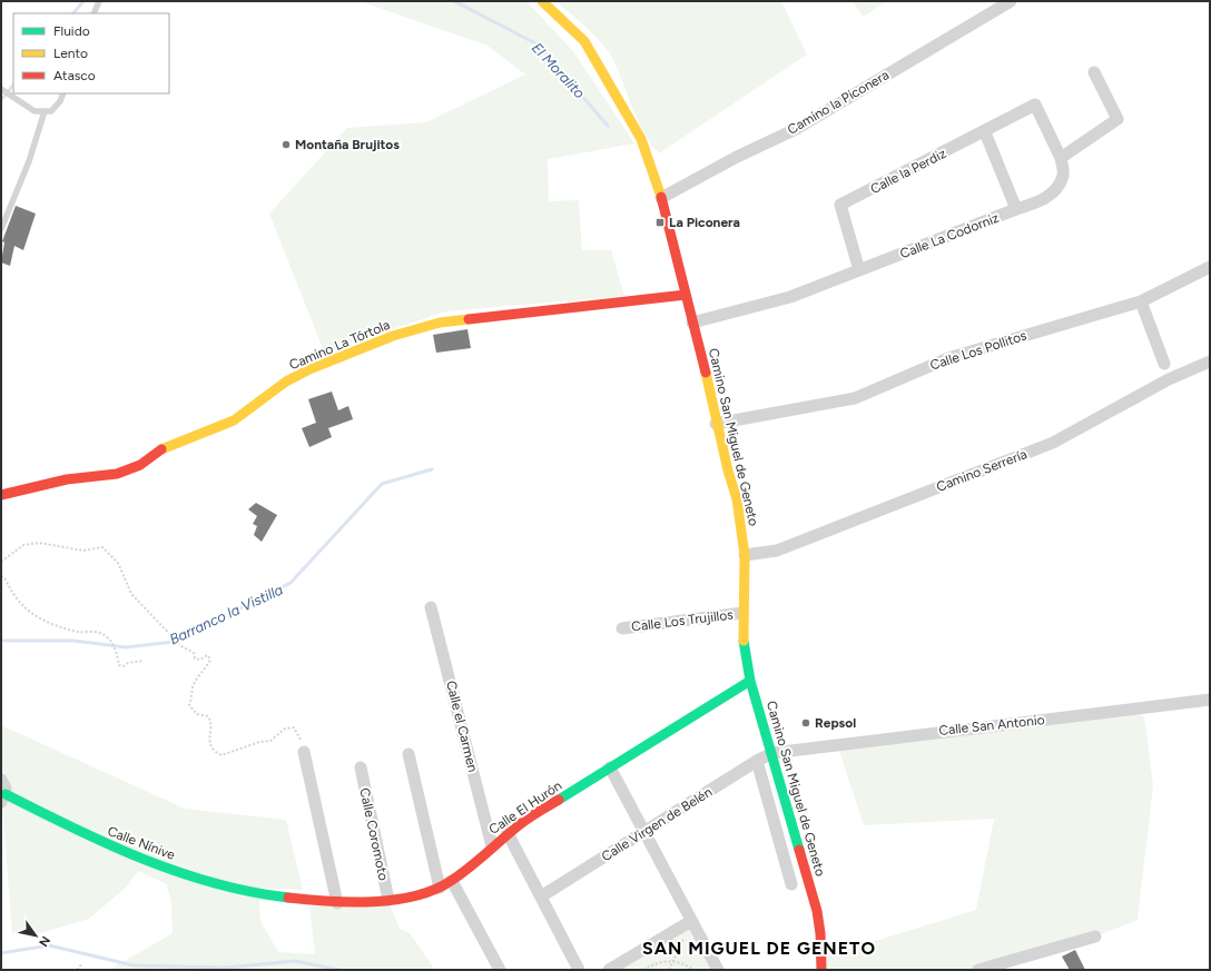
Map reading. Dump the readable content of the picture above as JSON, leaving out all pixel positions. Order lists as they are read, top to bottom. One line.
{"streets":{"street":["Camino la Piconera","Calle la Perdiz","Calle La Codorniz","Camino La Tórtola","Calle Los Pollitos","Camino San Miguel de Geneto","Camino Serrería","Calle Los Trujillos","Calle San Antonio","Calle el Carmen","Calle El Hurón","Calle Virgen de Belén","Calle Coromoto","Calle Nínive"]},"crossings":[["Camino la Piconera","Camino San Miguel de Geneto"],["Calle la Perdiz","Calle La Codorniz"],["Calle La Codorniz","Camino San Miguel de Geneto"],["Camino La Tórtola","Camino San Miguel de Geneto"],["Calle Los Pollitos","Camino San Miguel de Geneto"],["Camino San Miguel de Geneto","Camino Serrería"],["Camino San Miguel de Geneto","Calle Los Trujillos"],["Camino San Miguel de Geneto","Calle San Antonio"],["Camino San Miguel de Geneto","Calle El Hurón"],["Camino San Miguel de Geneto","Calle Virgen de Belén"],["Calle San Antonio","Calle Virgen de Belén"],["Calle el Carmen","Calle El Hurón"],["Calle El Hurón","Calle Coromoto"],["Calle El Hurón","Calle Nínive"]],"districts":["SAN MIGUEL DE GENETO"],"water":["El Moralito","Barranco la Vistilla"],"places":{"other":["Montaña Brujitos","Repsol"],"transit":["La Piconera"]},"legend":["Fluido","Lento","Atasco"],"north":"bottom right"}
